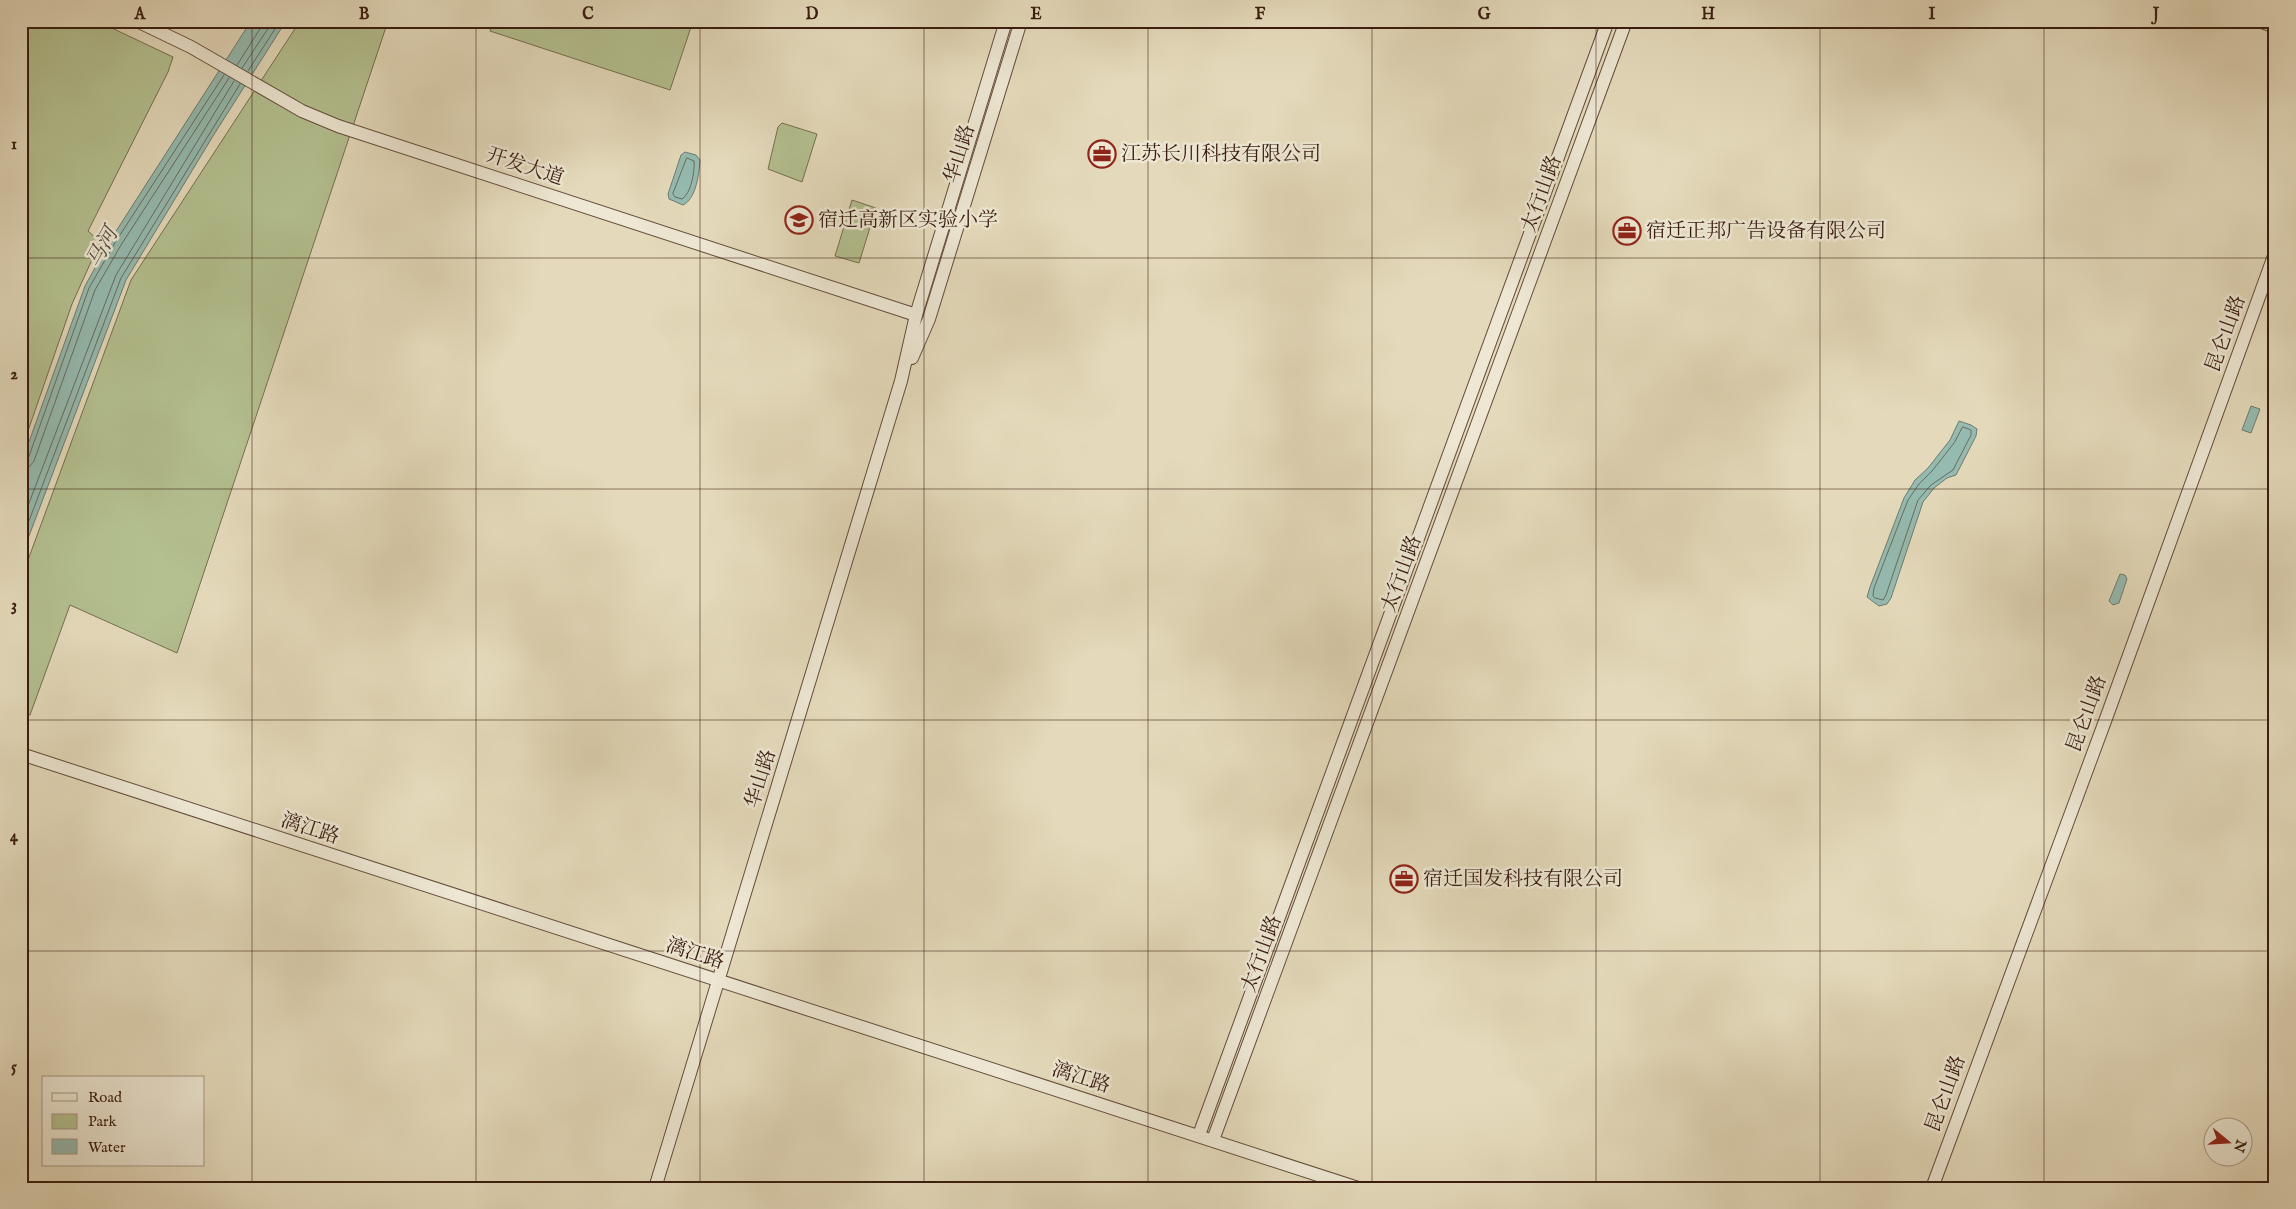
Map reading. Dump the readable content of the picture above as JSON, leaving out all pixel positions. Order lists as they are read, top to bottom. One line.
{"streets":{"street":["华山路","开发大道","太行山路","昆仑山路","漓江路"]},"crossings":[["华山路","开发大道"],["华山路","漓江路"],["太行山路","漓江路"]],"water":["马河"],"places":{"office":["江苏长川科技有限公司","宿迁正邦广告设备有限公司","宿迁国发科技有限公司"],"school or university":["宿迁高新区实验小学"]},"legend":["Road","Park","Water"],"north":"right","grid":{"columns":["A","B","C","D","E","F","G","H","I","J"],"rows":["1","2","3","4","5"]}}
